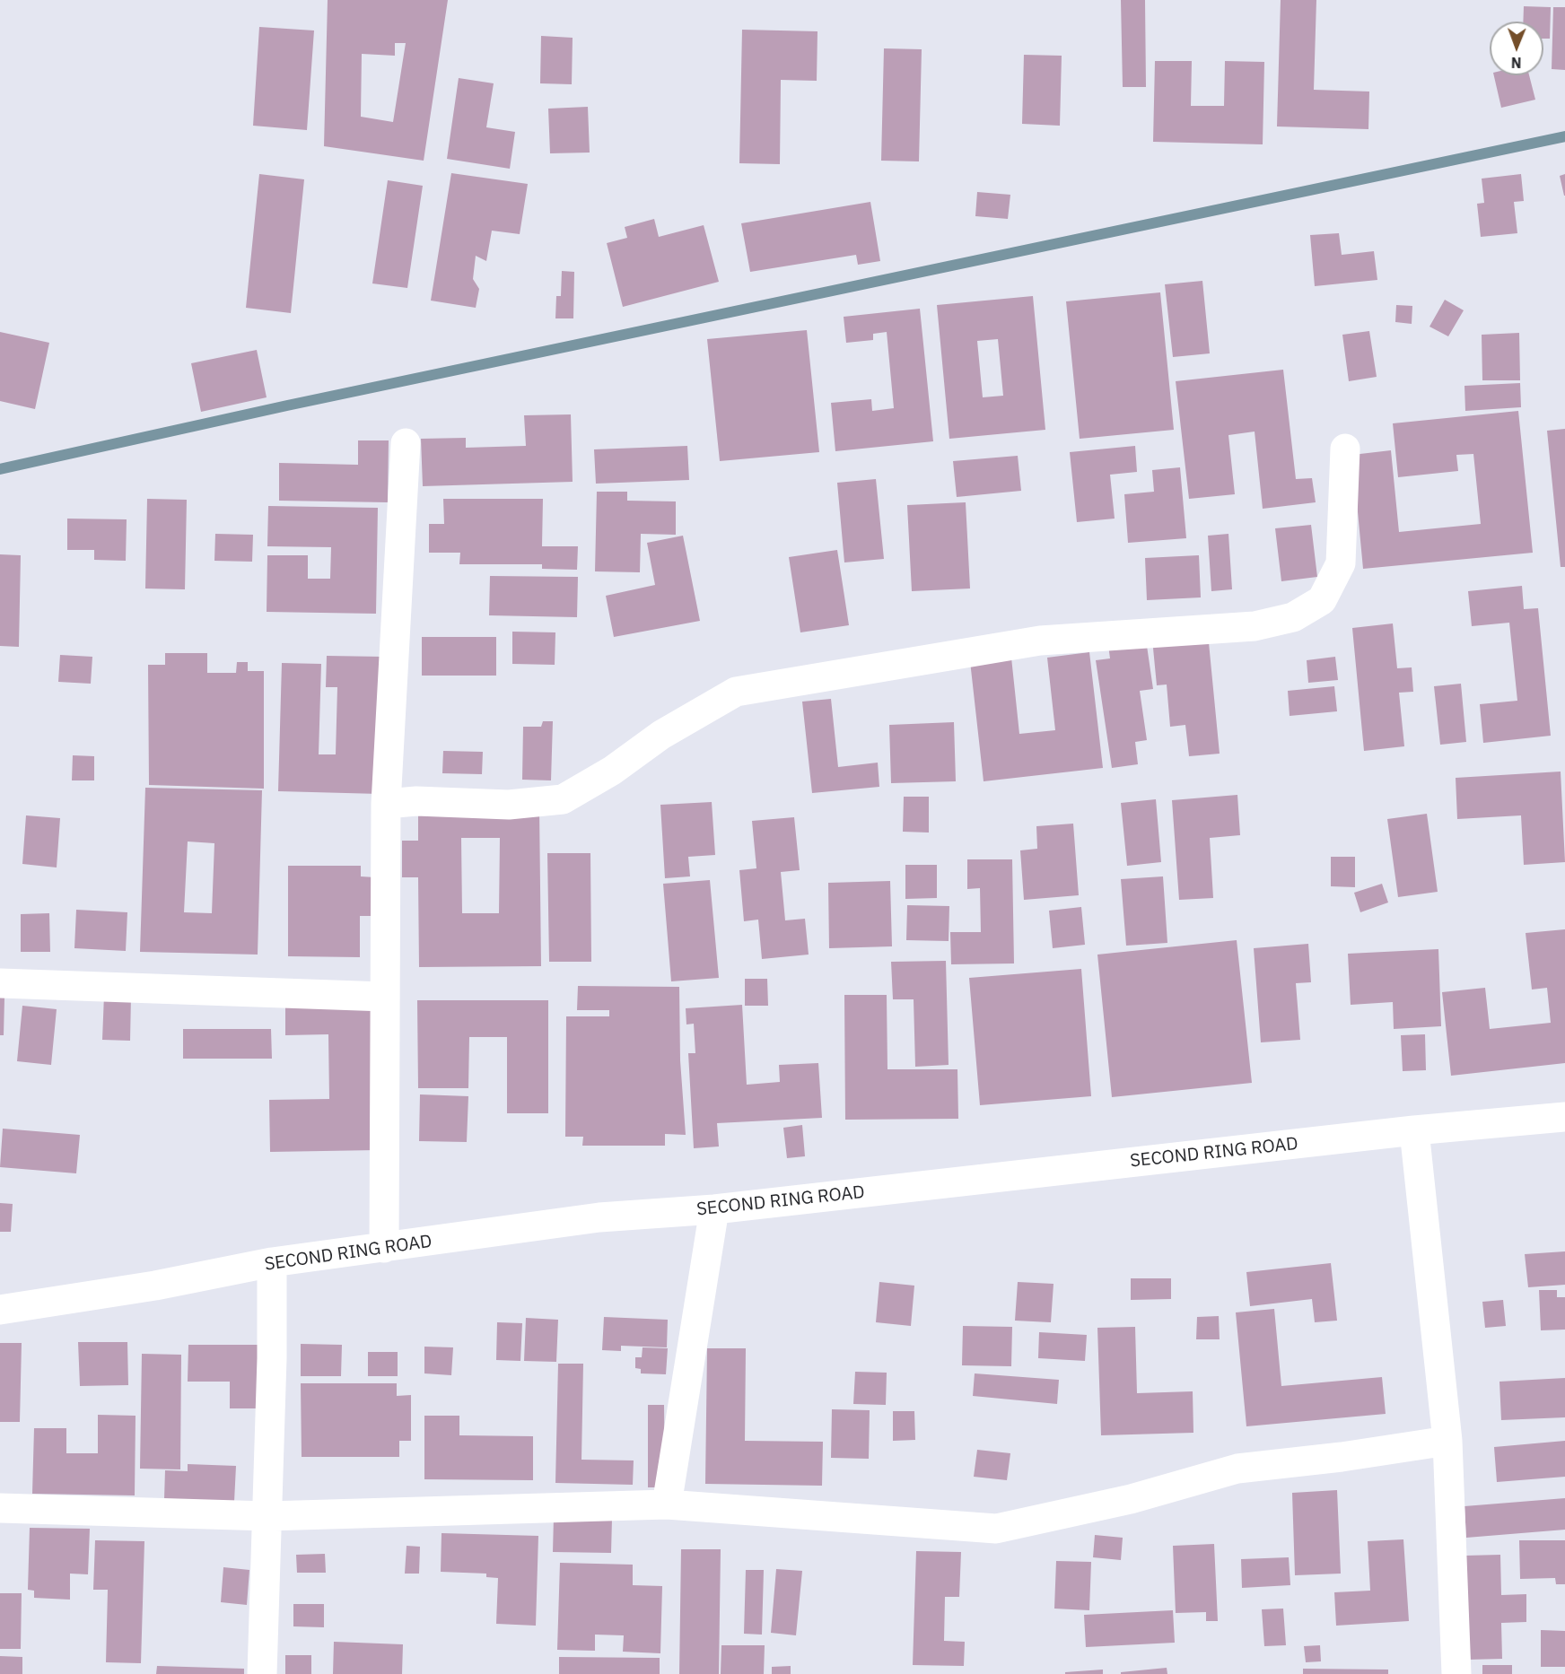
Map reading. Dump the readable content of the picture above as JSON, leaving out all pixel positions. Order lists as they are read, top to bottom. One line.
{"streets":{"street":["SECOND RING ROAD"]},"north":"bottom"}
